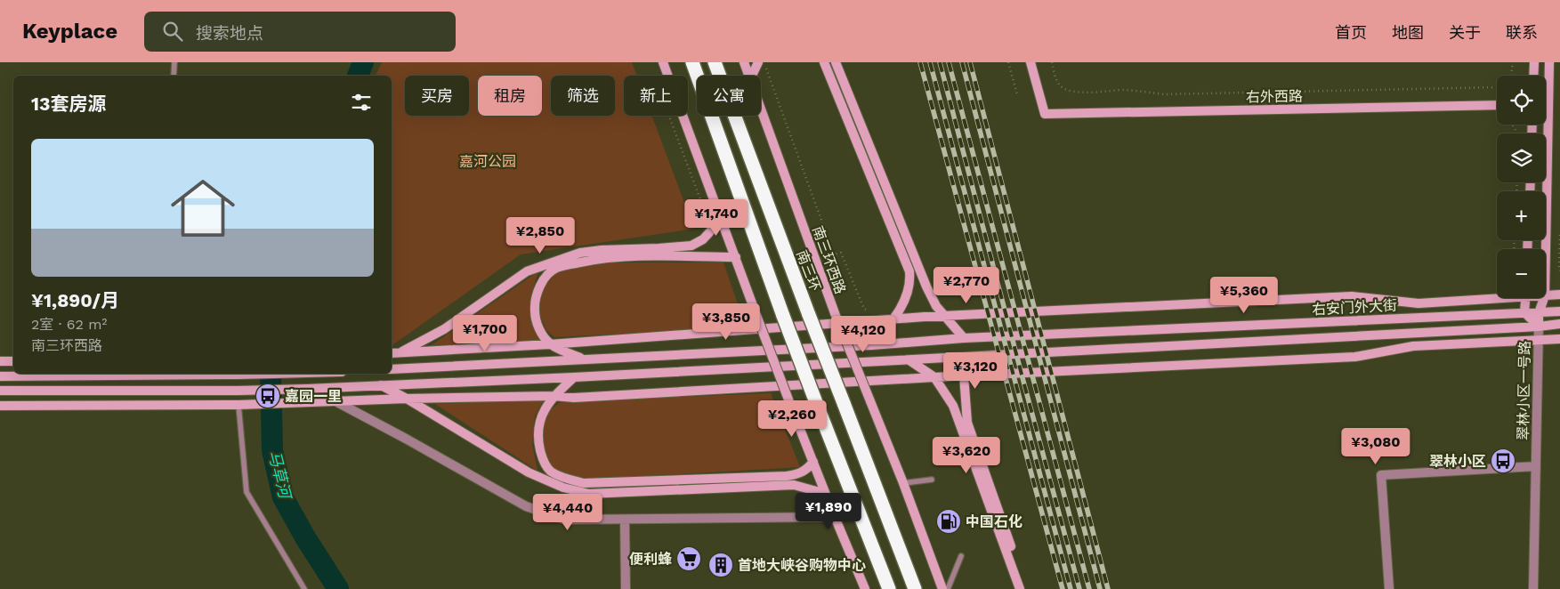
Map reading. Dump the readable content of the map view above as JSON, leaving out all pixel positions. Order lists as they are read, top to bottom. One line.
{"streets":{"highway":["南三环"],"main road":["右外西路","南三环西路","右安门外大街"],"street":["翠林小区一号路"]},"crossings":[["右安门外大街","翠林小区一号路"]],"water":["马草河"],"parks":["嘉河公园"],"places":{"bus stop":["嘉园一里","翠林小区"],"fuel station":["中国石化"],"supermarket":["便利蜂"],"building":["首地大峡谷购物中心"]},"page":{"header":"Keyplace","search":"搜索地点","nav":["首页","地图","关于","联系"],"map_buttons":["+","−"],"chip":["买房","租房","筛选","新上","公寓"],"heading":"13套房源","list":[{"name":"¥1,890/月","note":"2室 · 62 m² · 南三环西路"}],"price":["¥1,740","¥2,850","¥2,770","¥5,360","¥3,850","¥1,700","¥4,120","¥3,120","¥2,260","¥3,080","¥3,620","¥1,890","¥4,440"]}}
